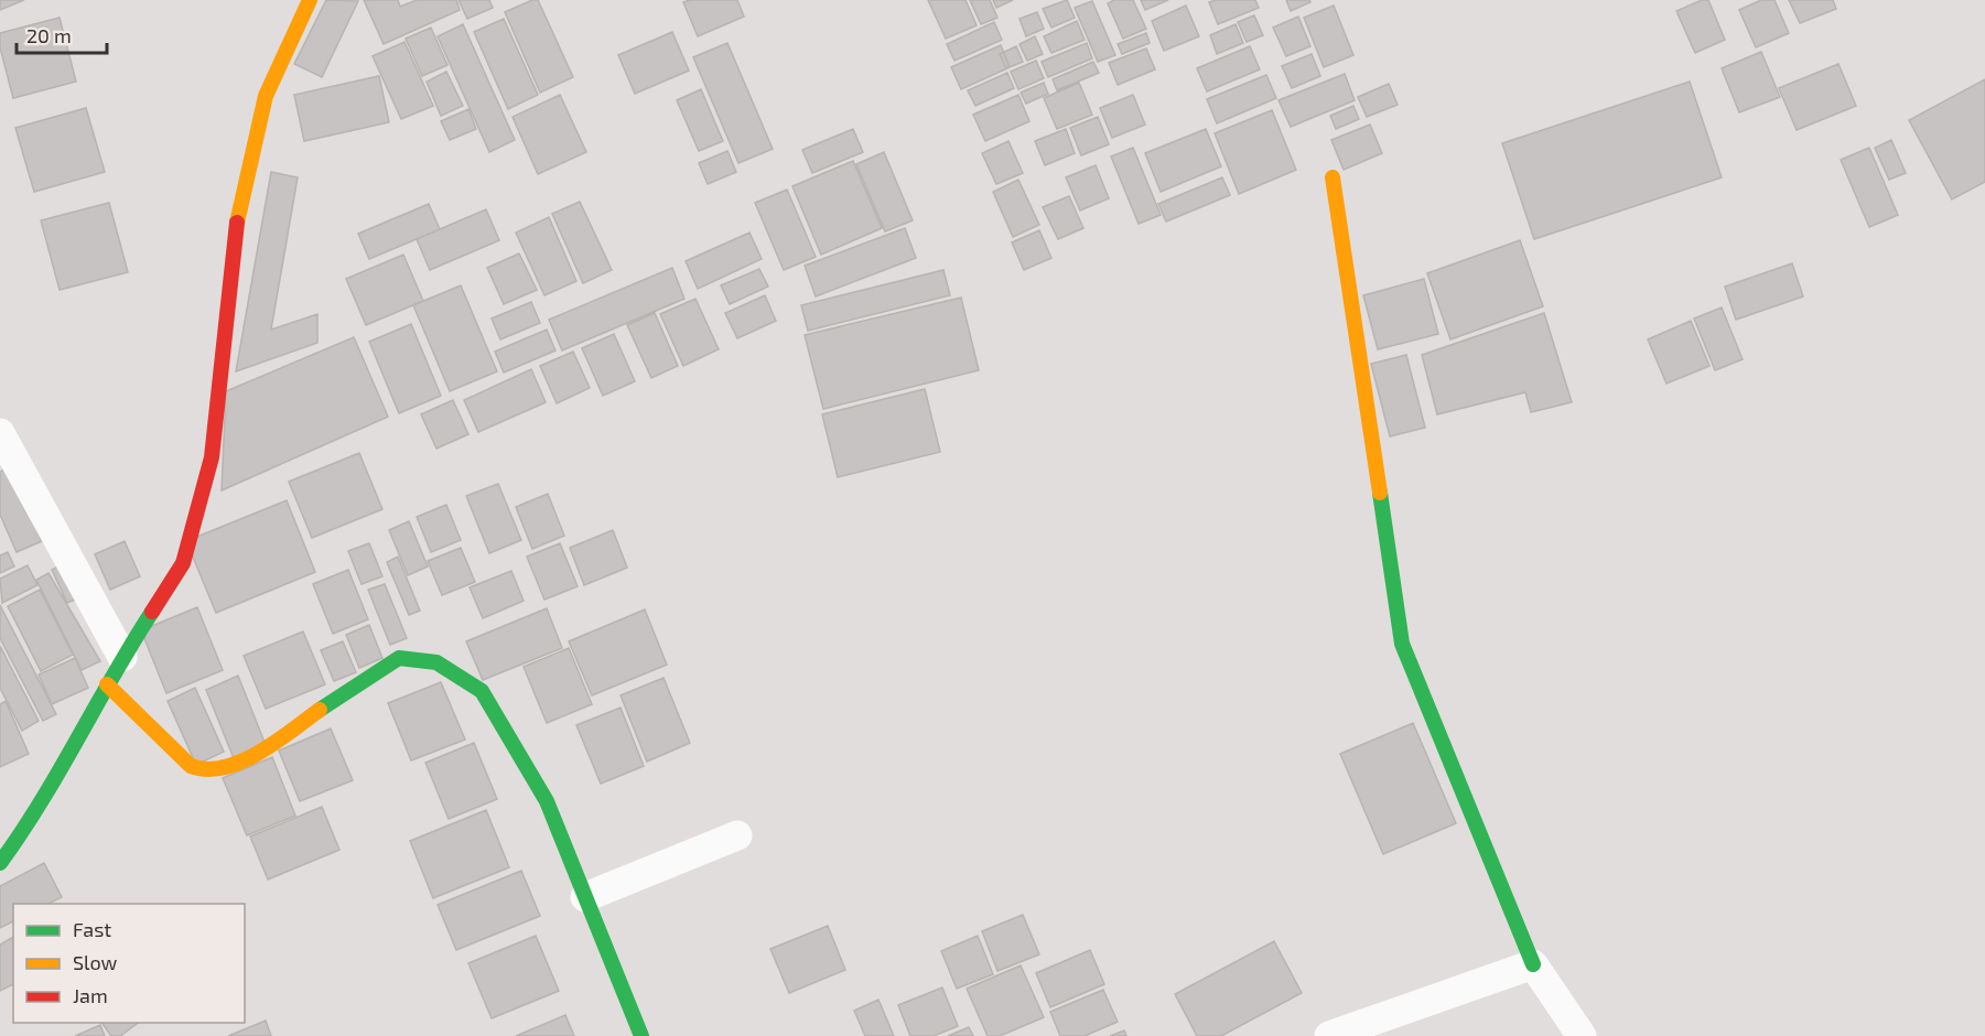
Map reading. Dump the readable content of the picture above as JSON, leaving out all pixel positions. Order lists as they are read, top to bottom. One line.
{"legend":["Fast","Slow","Jam"],"scale_bar":"20 m"}
